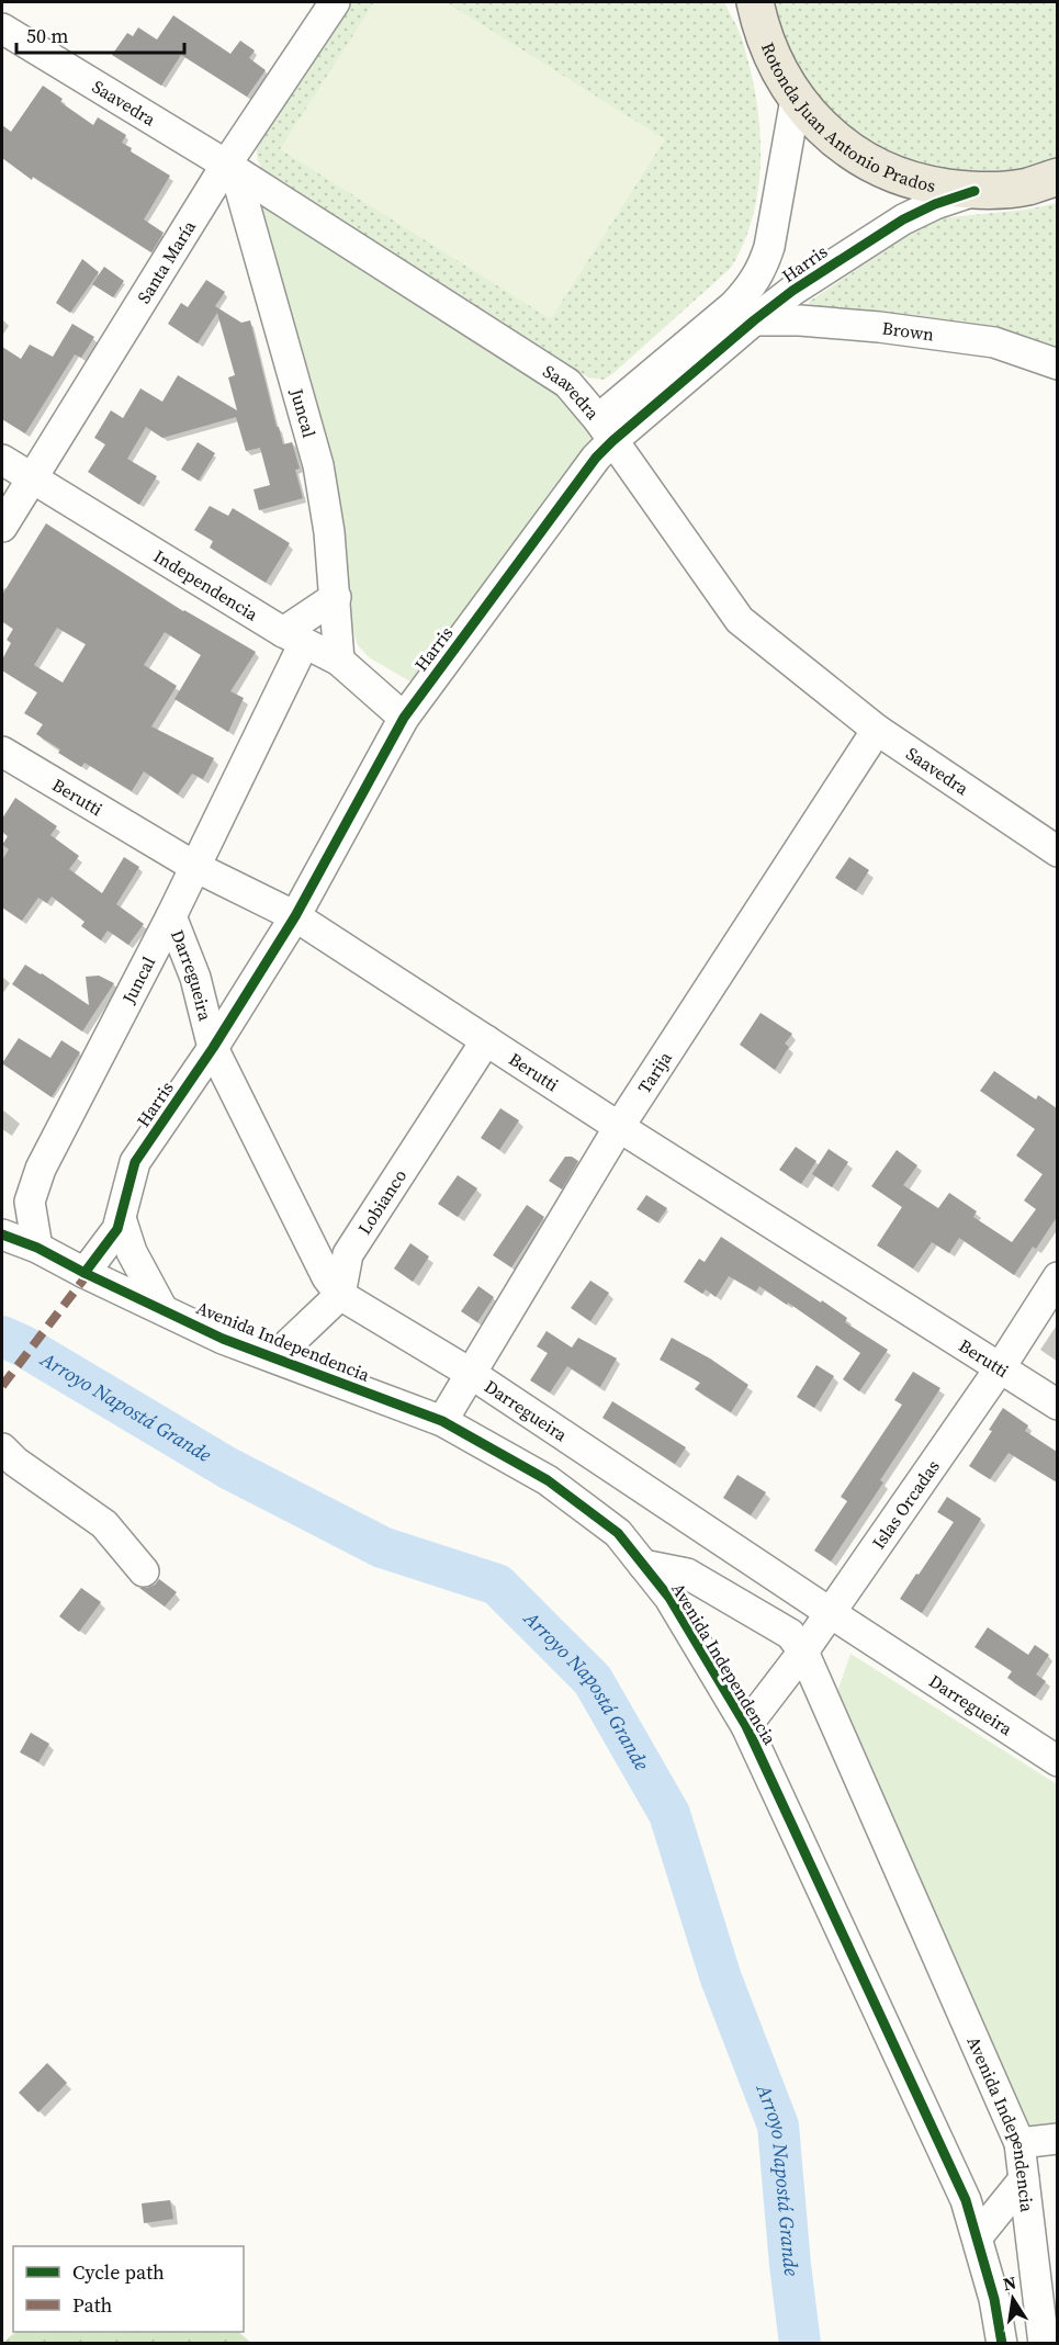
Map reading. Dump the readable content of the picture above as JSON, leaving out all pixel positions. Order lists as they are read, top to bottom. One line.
{"streets":{"main road":["Rotonda Juan Antonio Prados"],"street":["Saavedra","Santa María","Harris","Brown","Juncal","Independencia","Berutti","Darregueira","Tarija","Lobianco","Avenida Independencia","Islas Orcadas"]},"crossings":[["Saavedra","Santa María"],["Saavedra","Harris"],["Saavedra","Juncal"],["Saavedra","Tarija"],["Rotonda Juan Antonio Prados","Harris"],["Santa María","Juncal"],["Santa María","Independencia"],["Harris","Brown"],["Harris","Independencia"],["Harris","Berutti"],["Harris","Darregueira"],["Harris","Avenida Independencia"],["Juncal","Independencia"],["Juncal","Berutti"],["Juncal","Darregueira"],["Juncal","Avenida Independencia"],["Berutti","Tarija"],["Berutti","Lobianco"],["Berutti","Islas Orcadas"],["Darregueira","Tarija"],["Darregueira","Lobianco"],["Darregueira","Islas Orcadas"],["Tarija","Avenida Independencia"],["Avenida Independencia","Islas Orcadas"]],"water":["Arroyo Napostá Grande"],"legend":["Cycle path","Path"],"scale_bar":"50 m","north":"top"}
